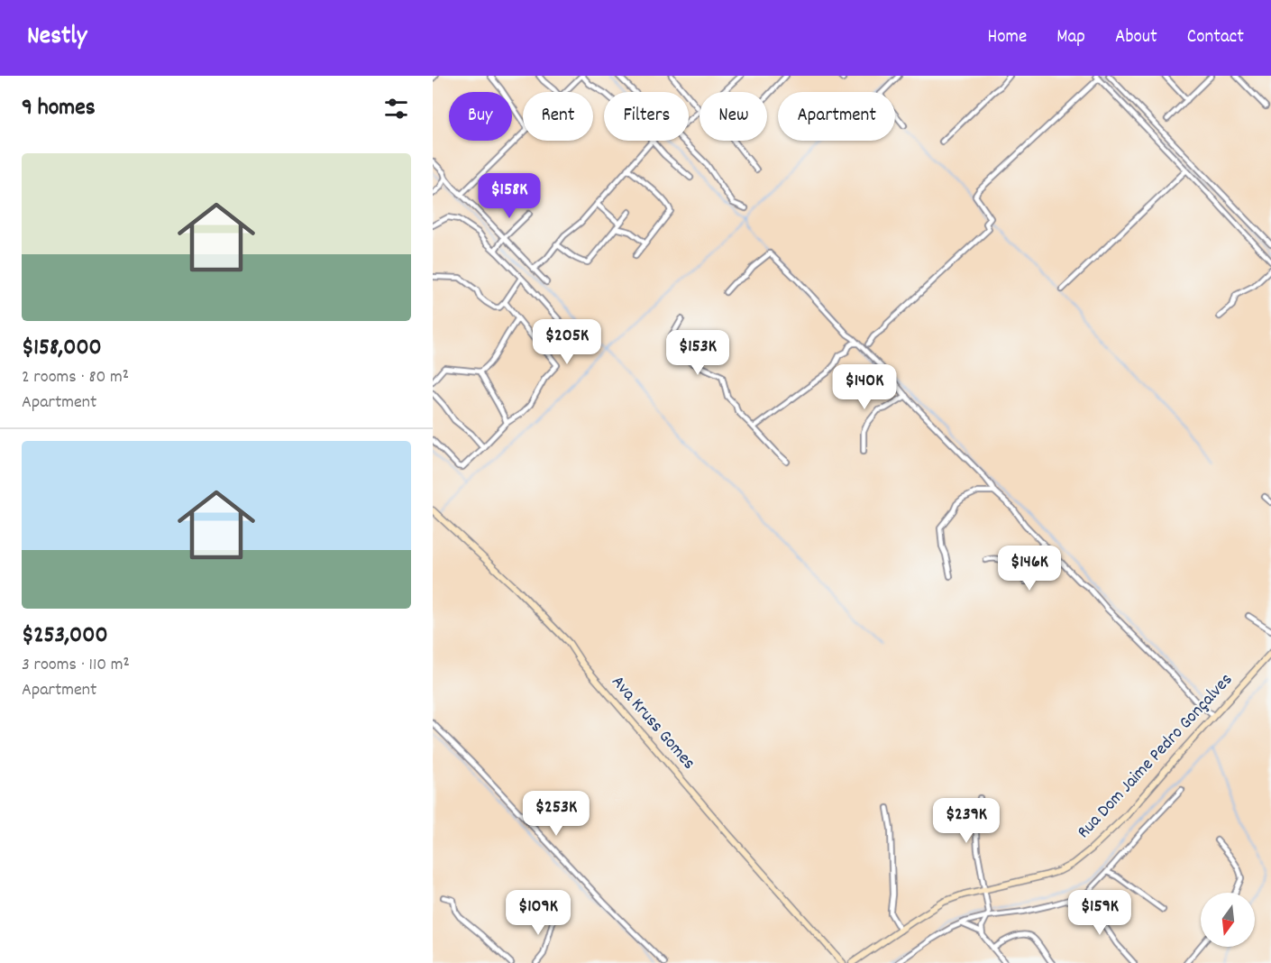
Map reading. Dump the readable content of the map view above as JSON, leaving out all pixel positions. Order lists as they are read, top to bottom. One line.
{"streets":{"street":["Ava Kruss Gomes","Rua Dom Jaime Pedro Gonçalves"]},"north":"bottom","page":{"header":"Nestly","nav":["Home","Map","About","Contact"],"heading":"9 homes","chip":["Buy","Rent","Filters","New","Apartment"],"list":[{"name":"$158,000","note":"2 rooms · 80 m² · Apartment"},{"name":"$253,000","note":"3 rooms · 110 m² · Apartment"}],"price":["$158K","$205K","$153K","$140K","$146K","$253K","$239K","$109K","$159K"]}}
